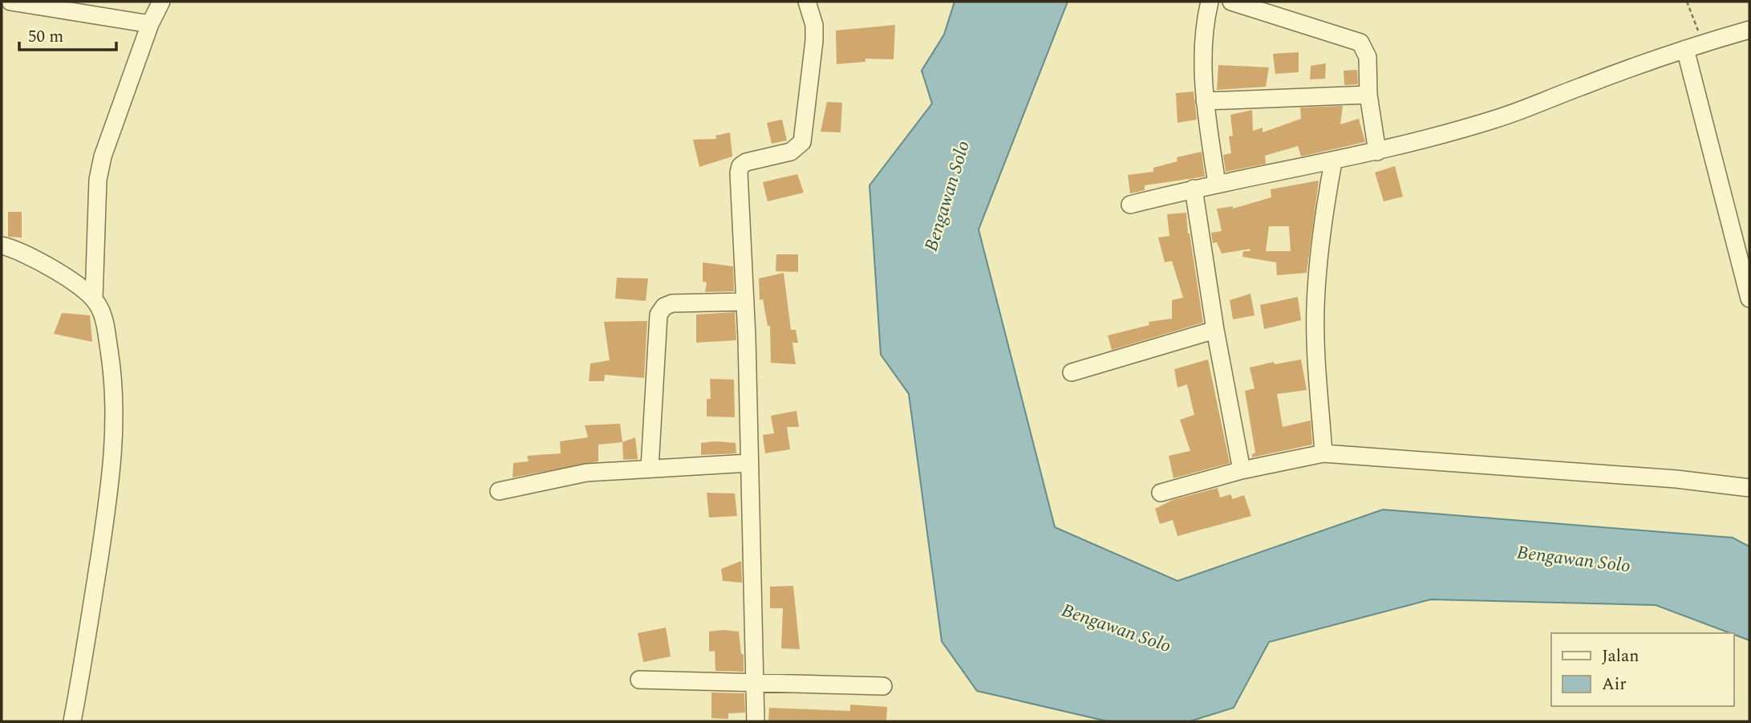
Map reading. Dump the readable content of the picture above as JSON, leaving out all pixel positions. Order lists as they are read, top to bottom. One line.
{"water":["Bengawan Solo"],"legend":["Jalan","Air"],"scale_bar":"50 m"}
